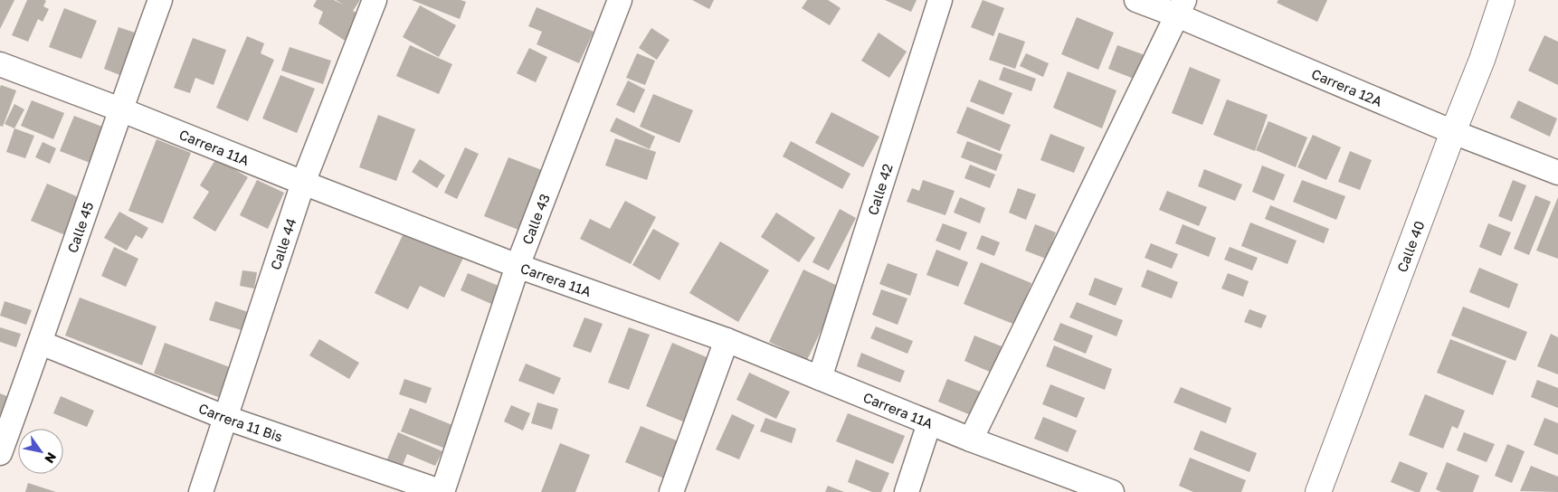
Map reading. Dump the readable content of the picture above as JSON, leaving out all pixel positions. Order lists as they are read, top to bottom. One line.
{"streets":{"street":["Carrera 12A","Carrera 11A","Calle 42","Calle 43","Calle 45","Calle 44","Calle 40","Carrera 11 Bis"]},"crossings":[["Carrera 12A","Calle 40"],["Carrera 11A","Calle 42"],["Carrera 11A","Calle 43"],["Carrera 11A","Calle 45"],["Carrera 11A","Calle 44"],["Calle 43","Carrera 11 Bis"],["Calle 45","Carrera 11 Bis"],["Calle 44","Carrera 11 Bis"]],"north":"bottom right"}
